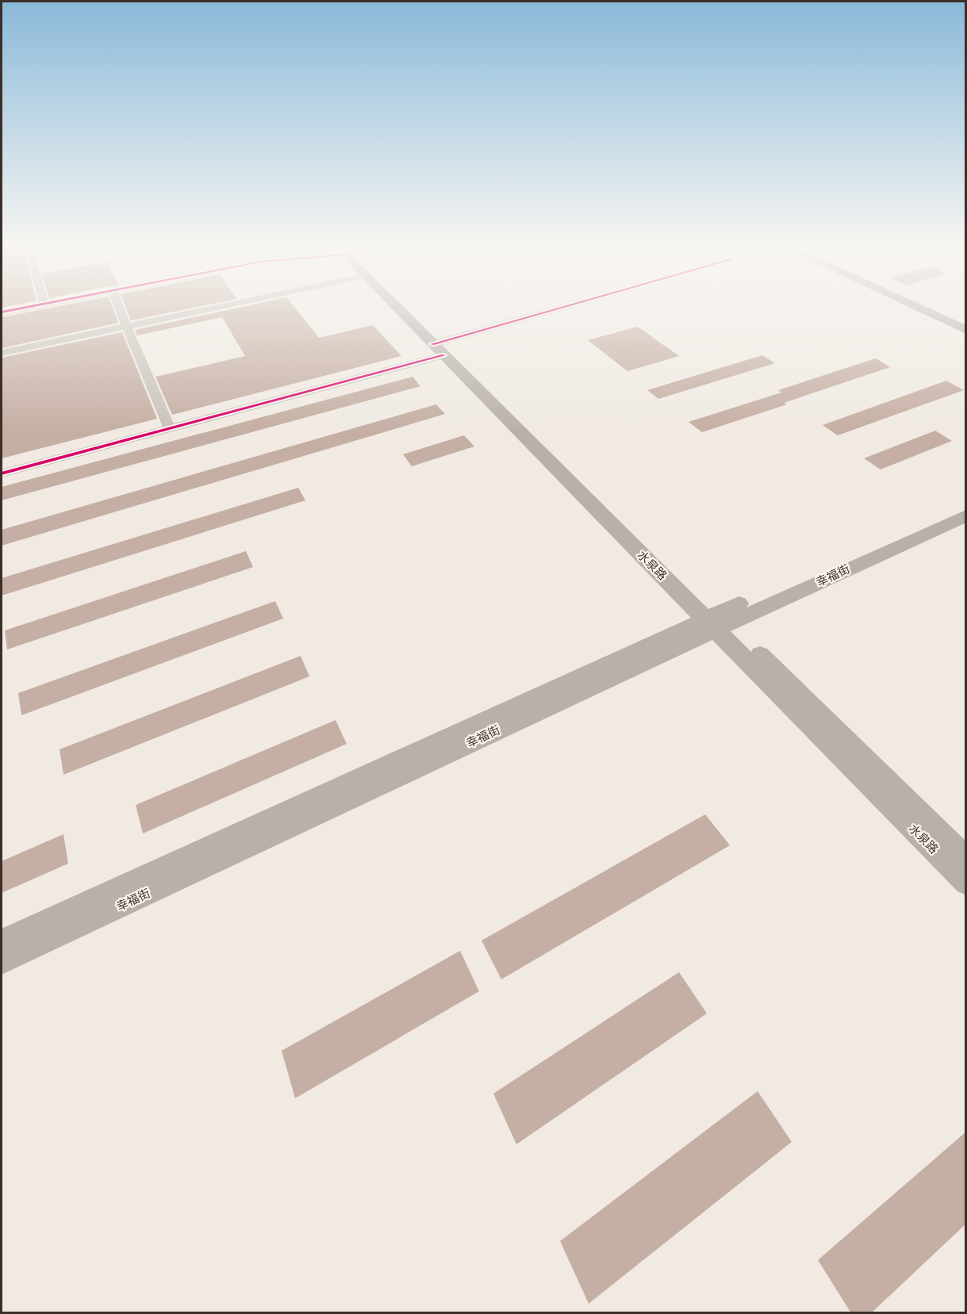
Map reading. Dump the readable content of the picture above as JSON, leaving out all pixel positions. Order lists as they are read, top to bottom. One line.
{"streets":{"main road":["水泉路","幸福街"]},"crossings":[["水泉路","幸福街"]]}
